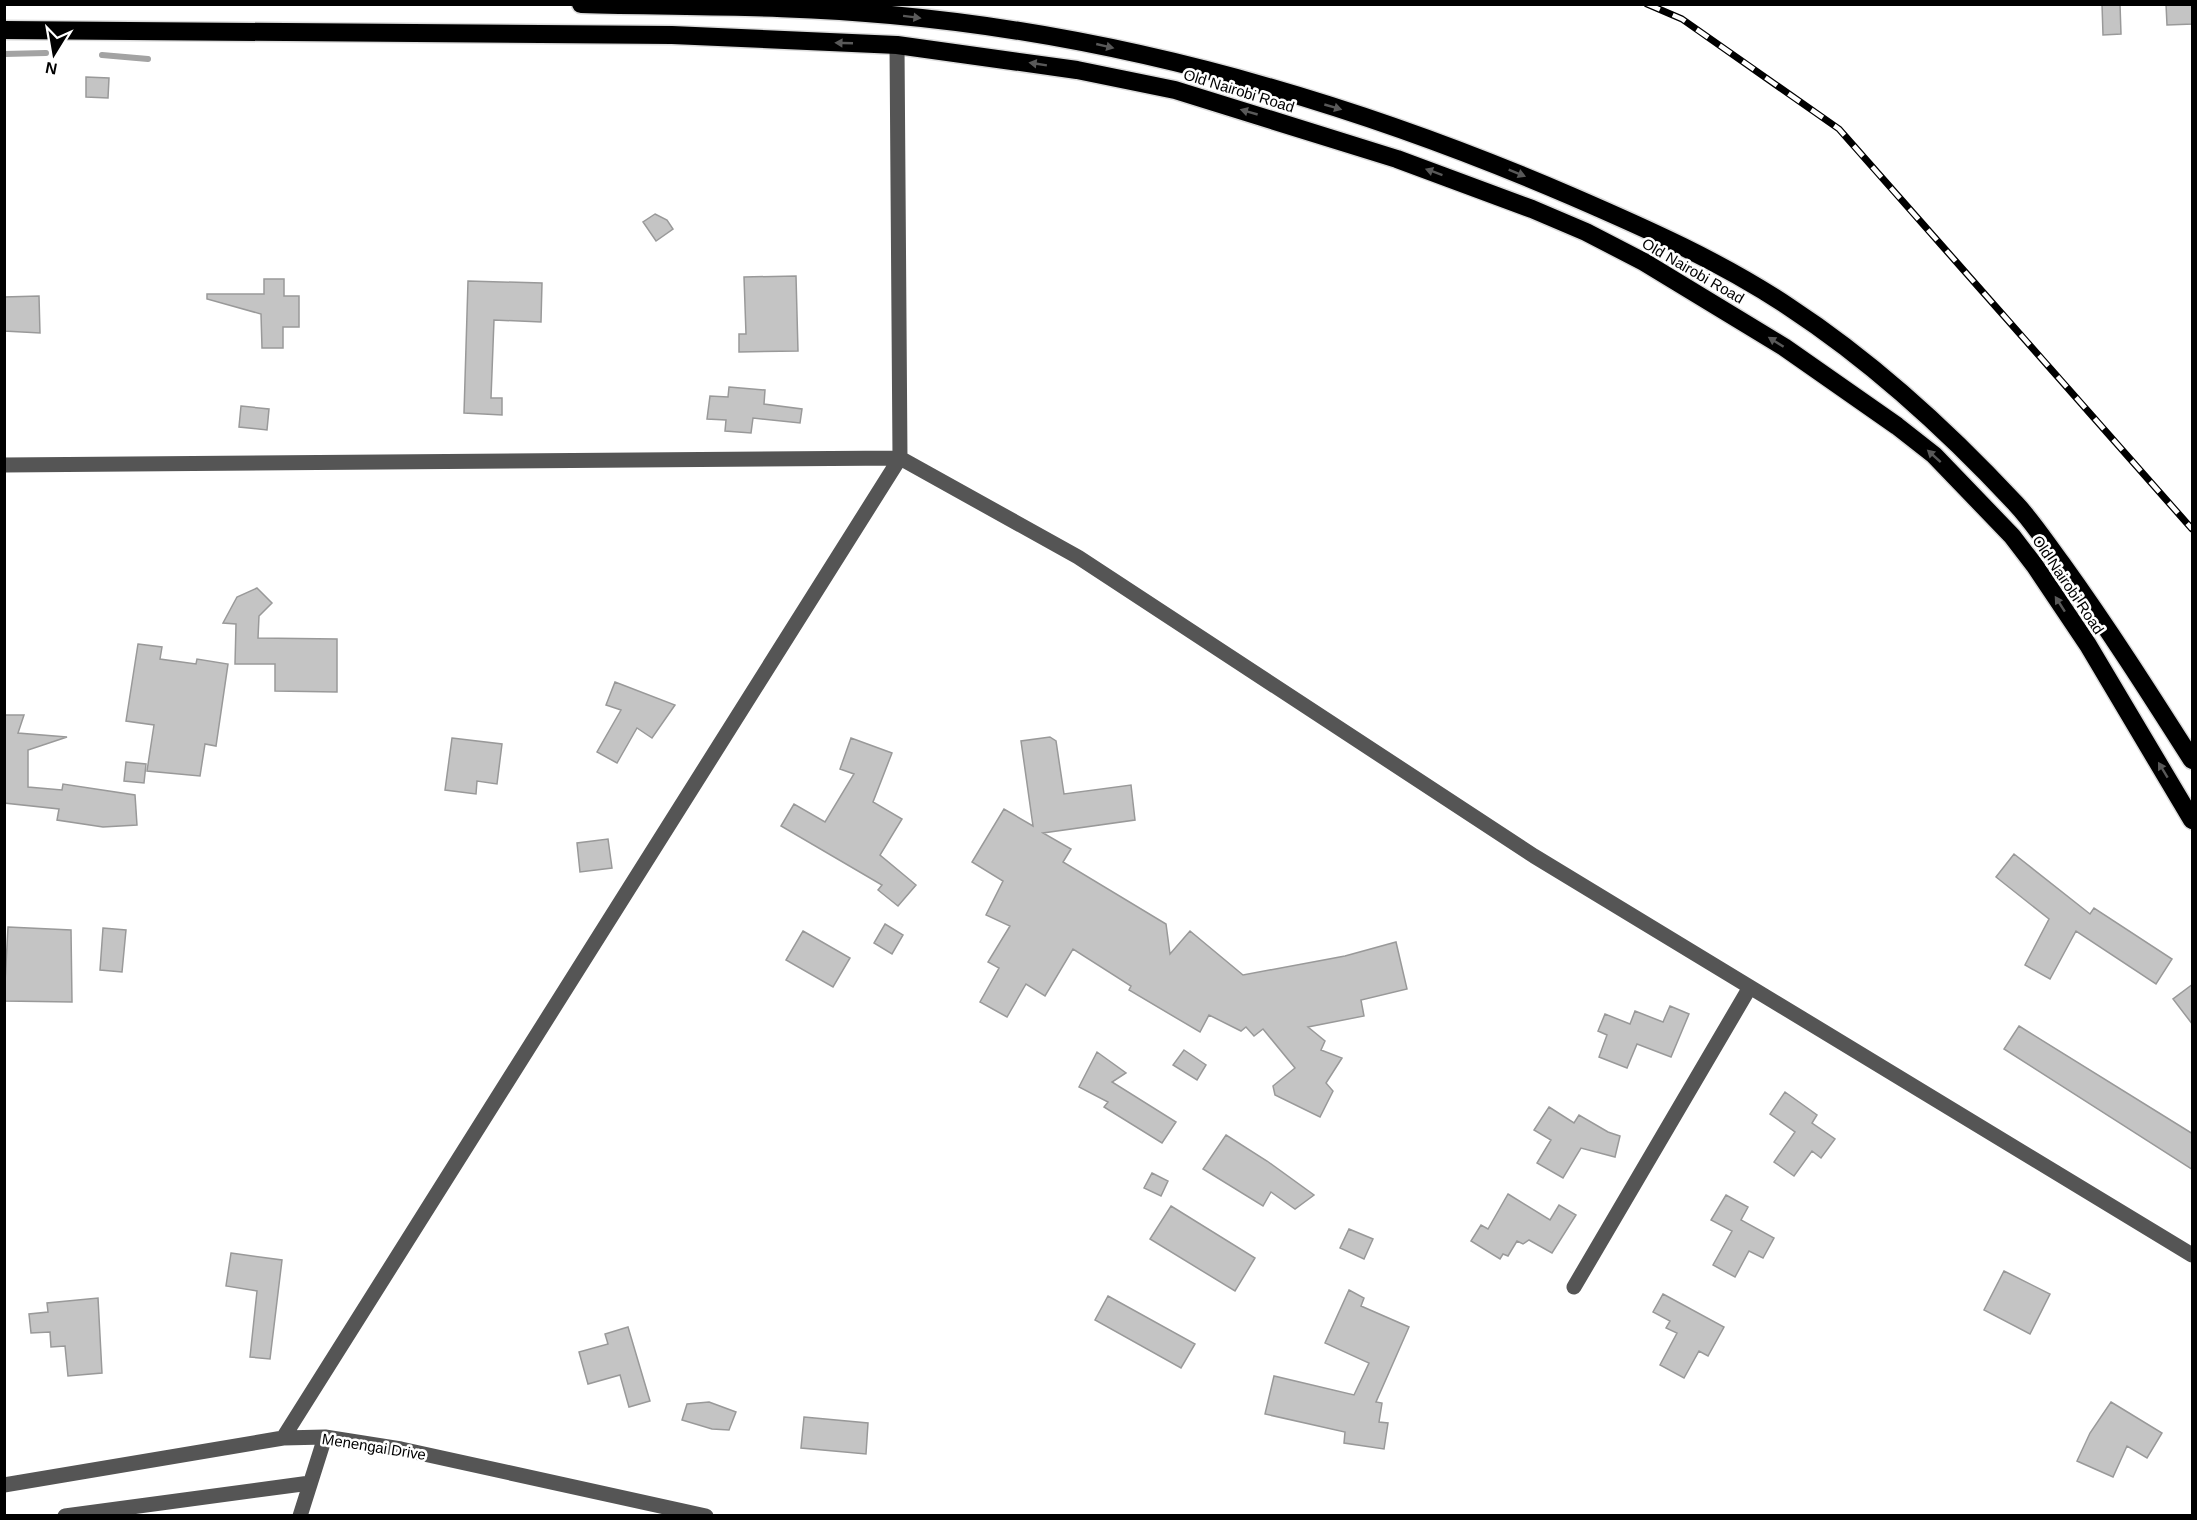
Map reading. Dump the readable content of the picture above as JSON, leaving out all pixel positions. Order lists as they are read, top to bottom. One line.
{"streets":{"highway":["Old Nairobi Road"],"street":["Menengai Drive"]},"north":"bottom"}
